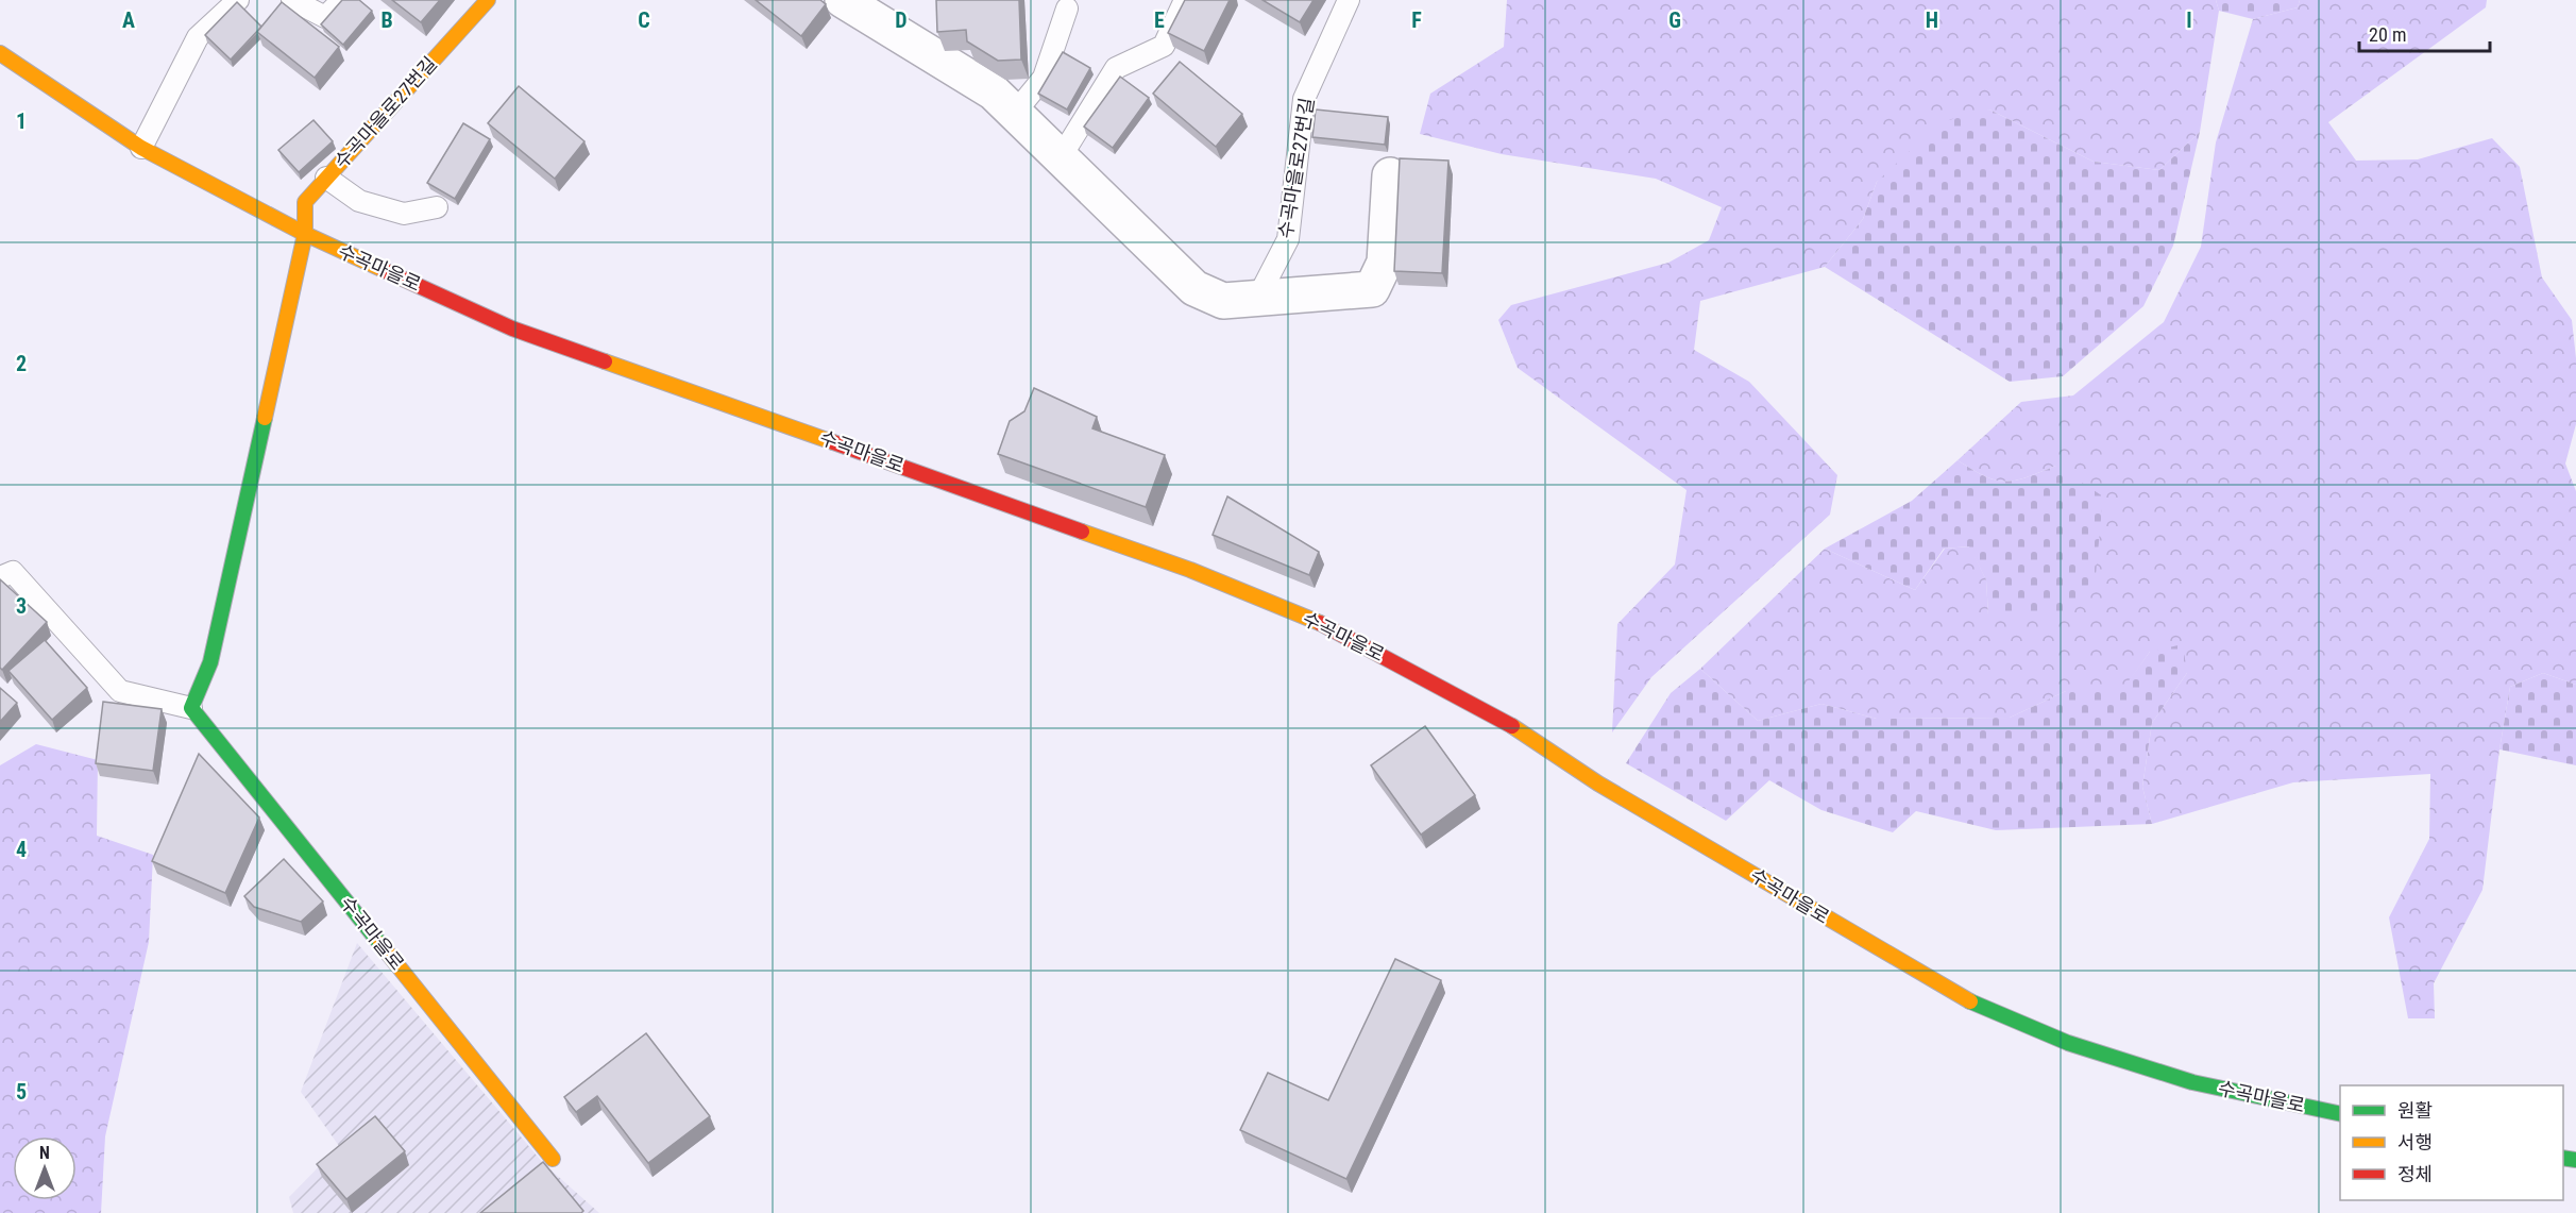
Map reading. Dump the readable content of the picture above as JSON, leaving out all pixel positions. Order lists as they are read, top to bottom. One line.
{"streets":{"street":["수곡마을로27번길","수곡마을로"]},"crossings":[["수곡마을로27번길","수곡마을로"]],"legend":["원활","서행","정체"],"scale_bar":"20 m","north":"top","grid":{"columns":["A","B","C","D","E","F","G","H","I"],"rows":["1","2","3","4","5"]}}
